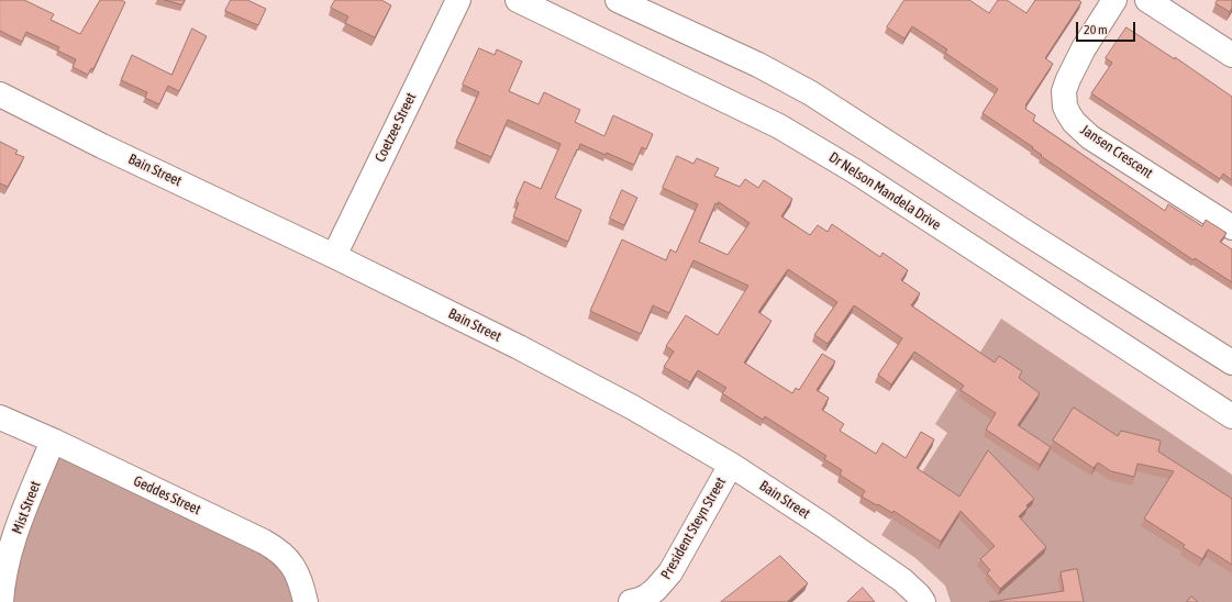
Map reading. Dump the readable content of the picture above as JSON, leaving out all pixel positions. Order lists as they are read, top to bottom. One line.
{"streets":{"street":["Coetzee Street","Jansen Crescent","Bain Street","Dr Nelson Mandela Drive","Geddes Street","Mist Street","President Steyn Street"]},"crossings":[["Coetzee Street","Bain Street"],["Bain Street","President Steyn Street"],["Geddes Street","Mist Street"]],"scale_bar":"20 m"}
